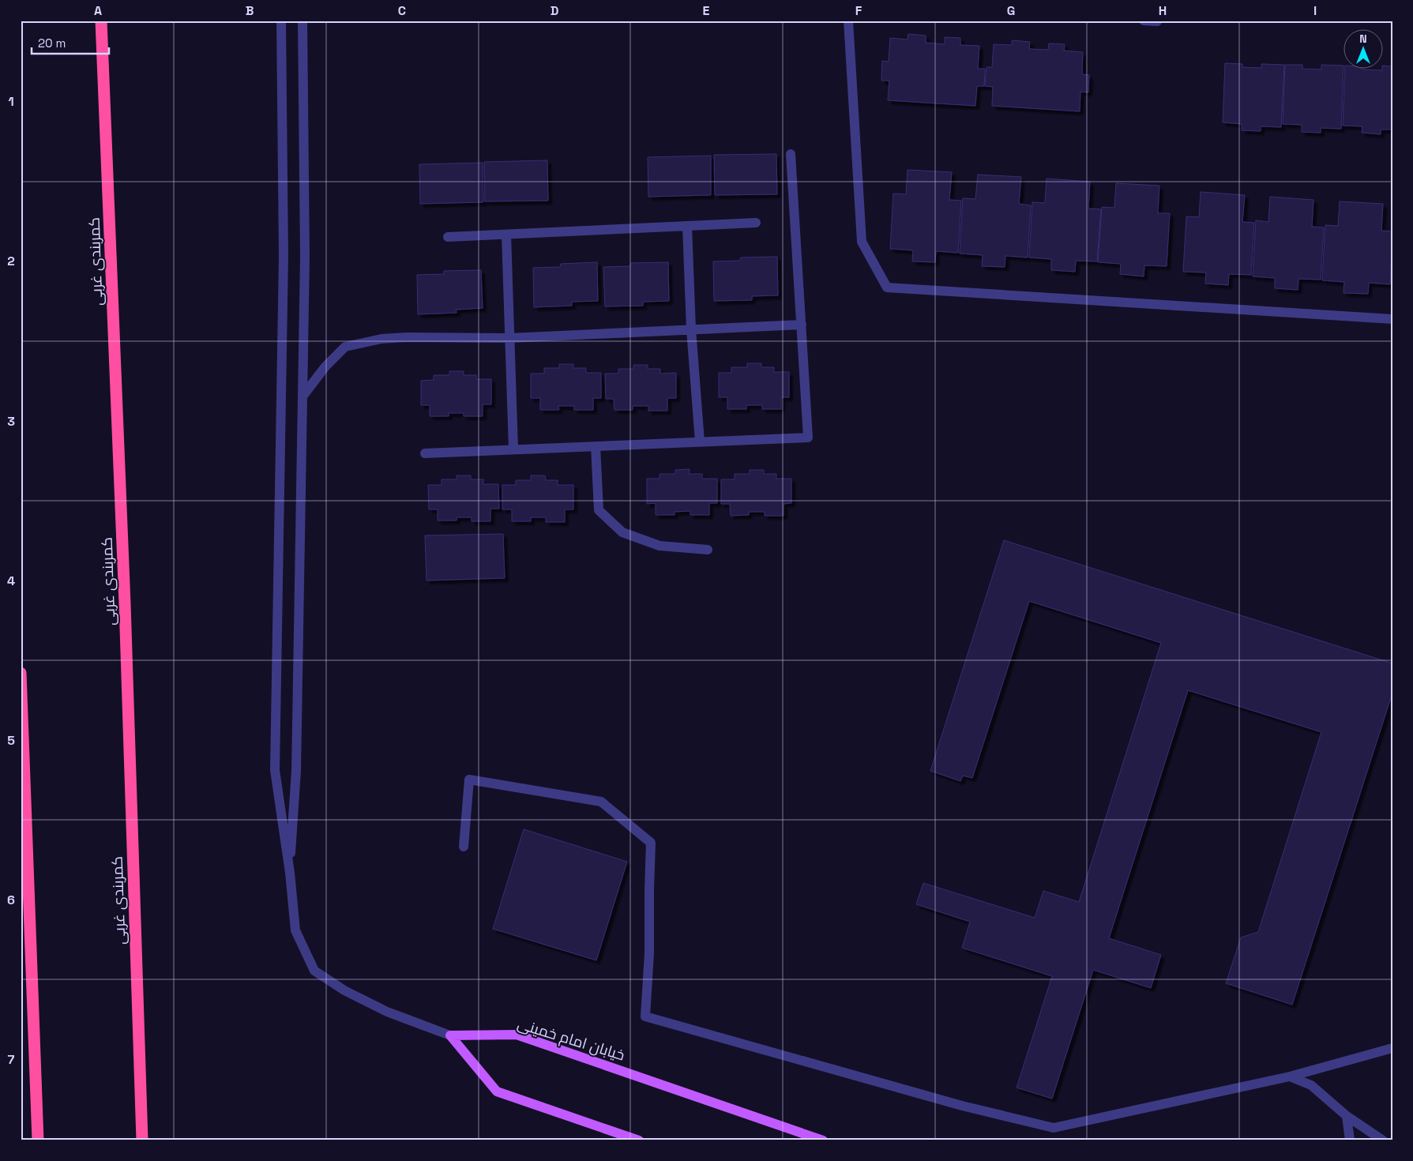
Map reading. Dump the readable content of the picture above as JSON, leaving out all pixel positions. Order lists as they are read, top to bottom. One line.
{"streets":{"highway":["کمربندی غربی"],"main road":["خیابان امام خمینی"]},"scale_bar":"20 m","north":"top","grid":{"columns":["A","B","C","D","E","F","G","H","I"],"rows":["1","2","3","4","5","6","7"]}}
